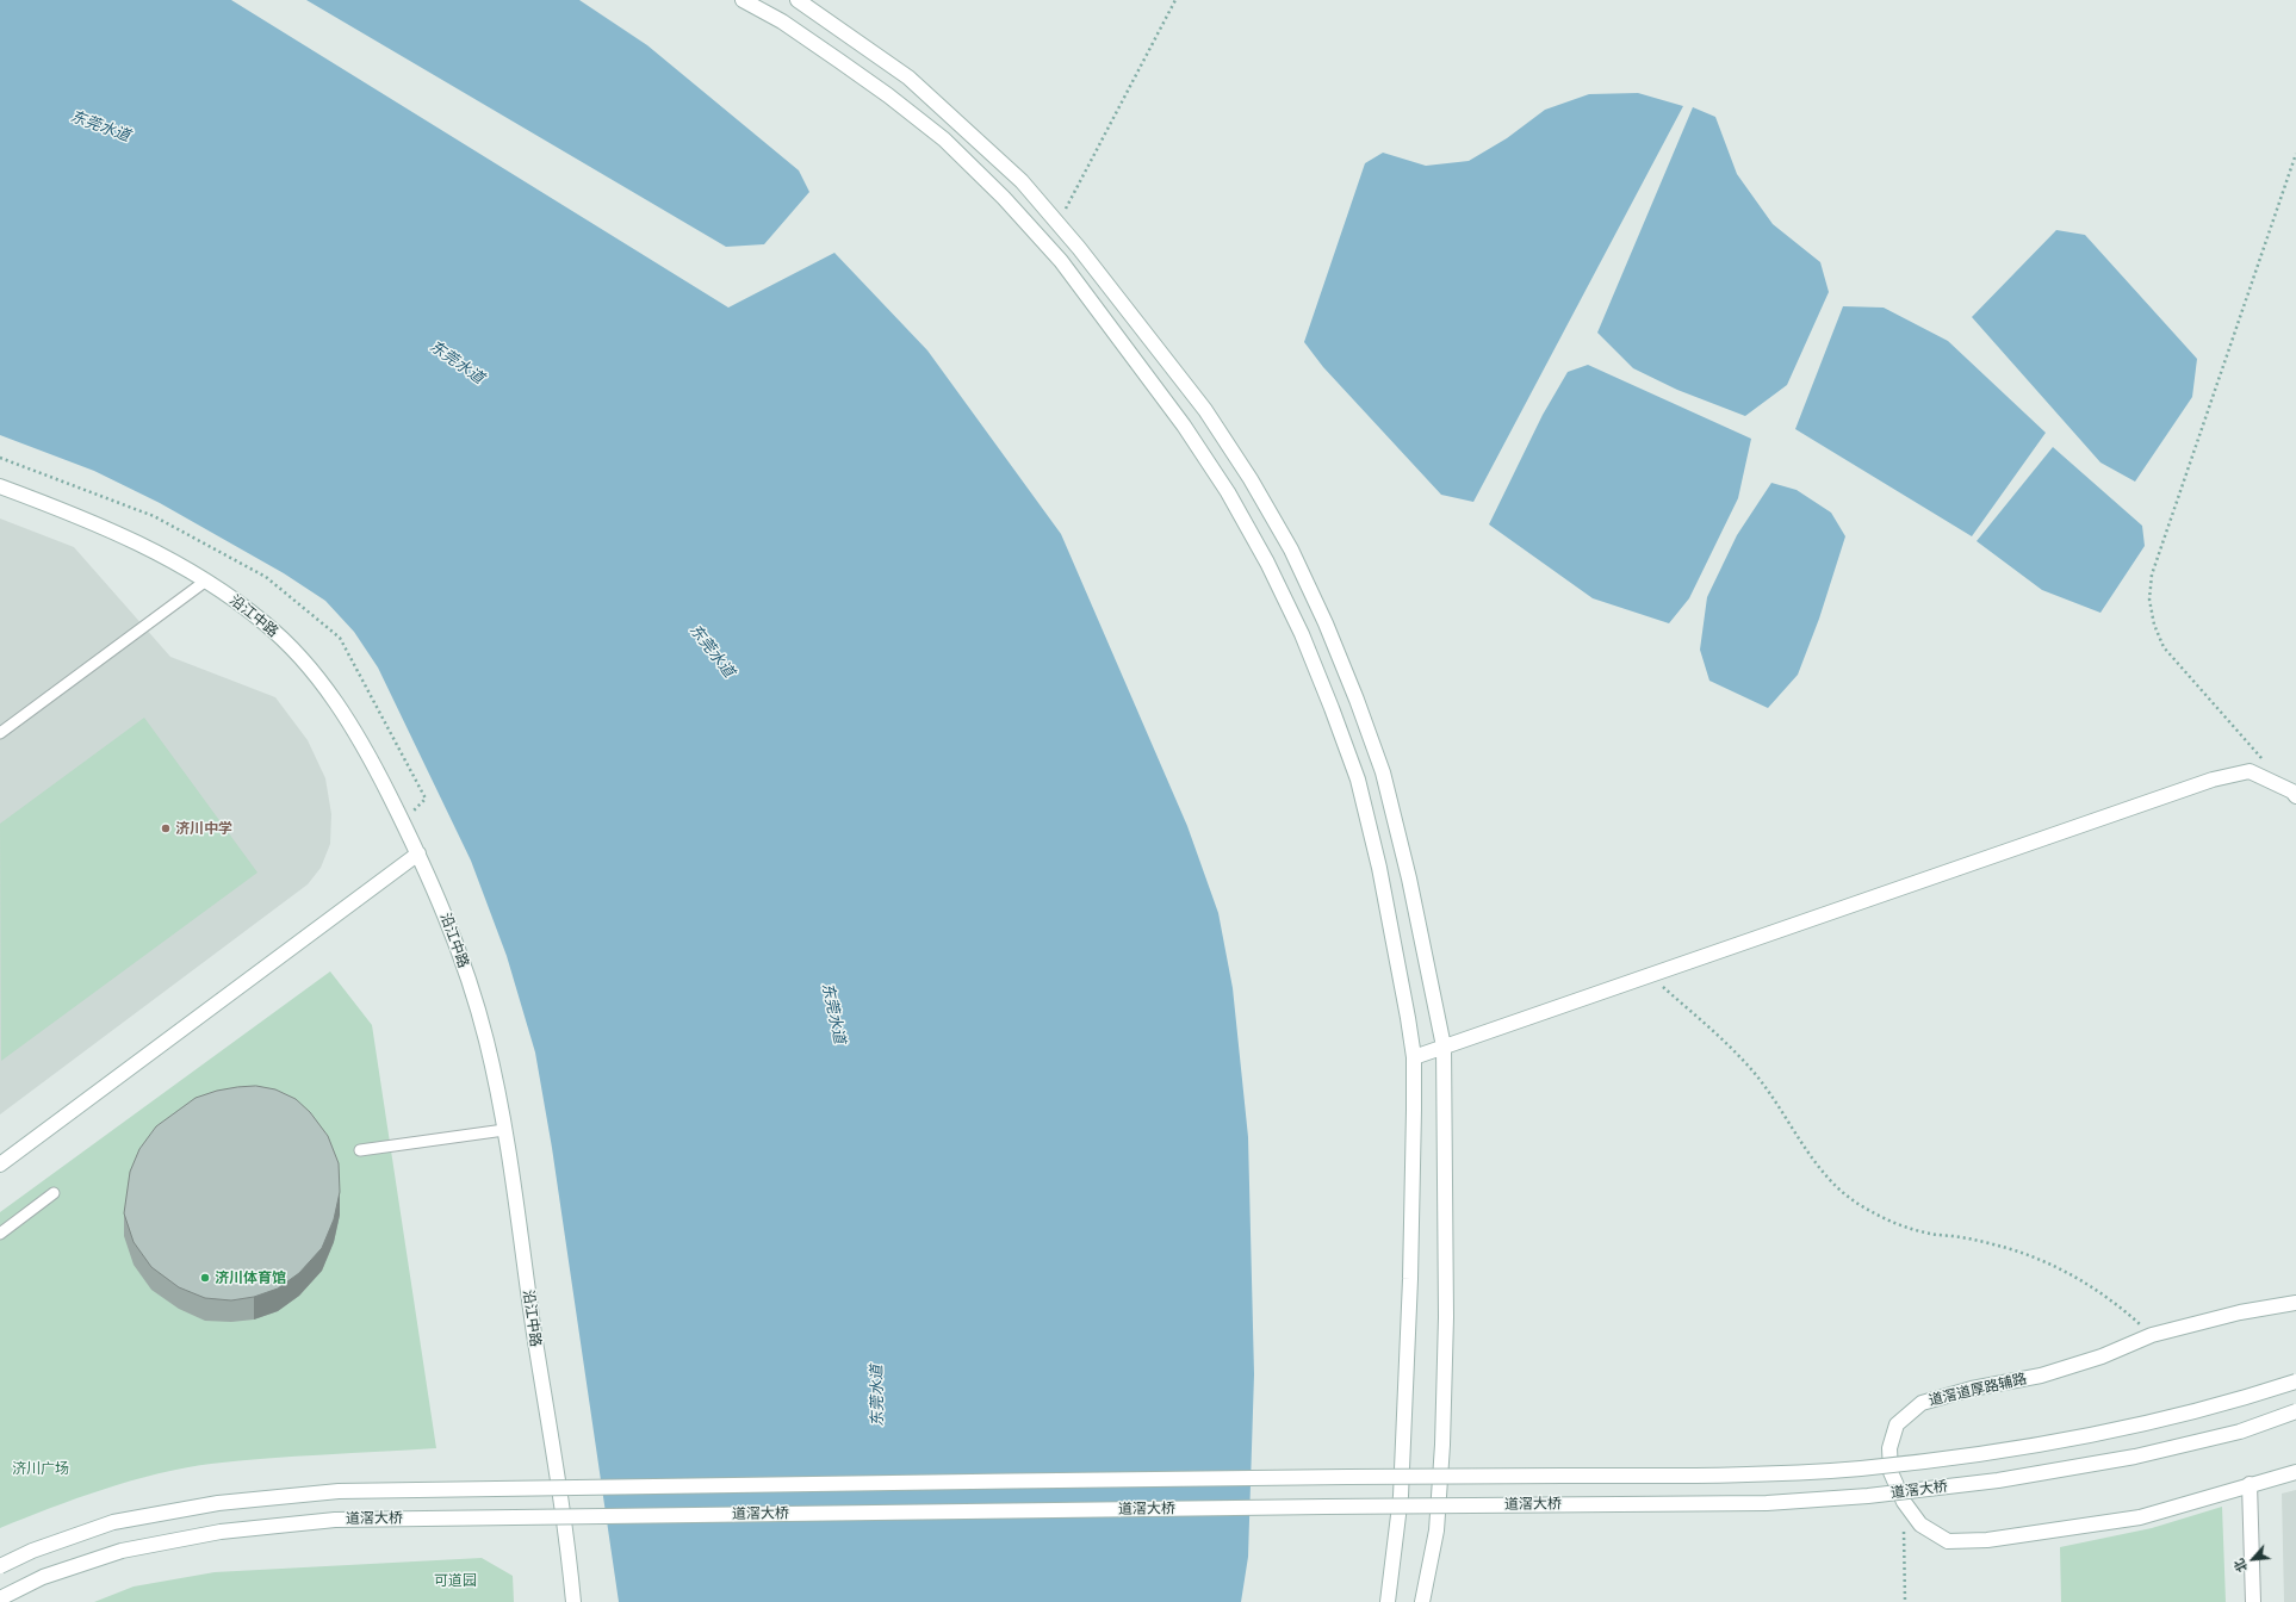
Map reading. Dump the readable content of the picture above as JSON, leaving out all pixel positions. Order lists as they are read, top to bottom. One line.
{"streets":{"street":["沿江中路","道滘道厚路辅路","道滘大桥"]},"water":["东莞水道"],"parks":["济川广场","可道园"],"places":["济川中学","济川体育馆"],"north":"bottom left"}
